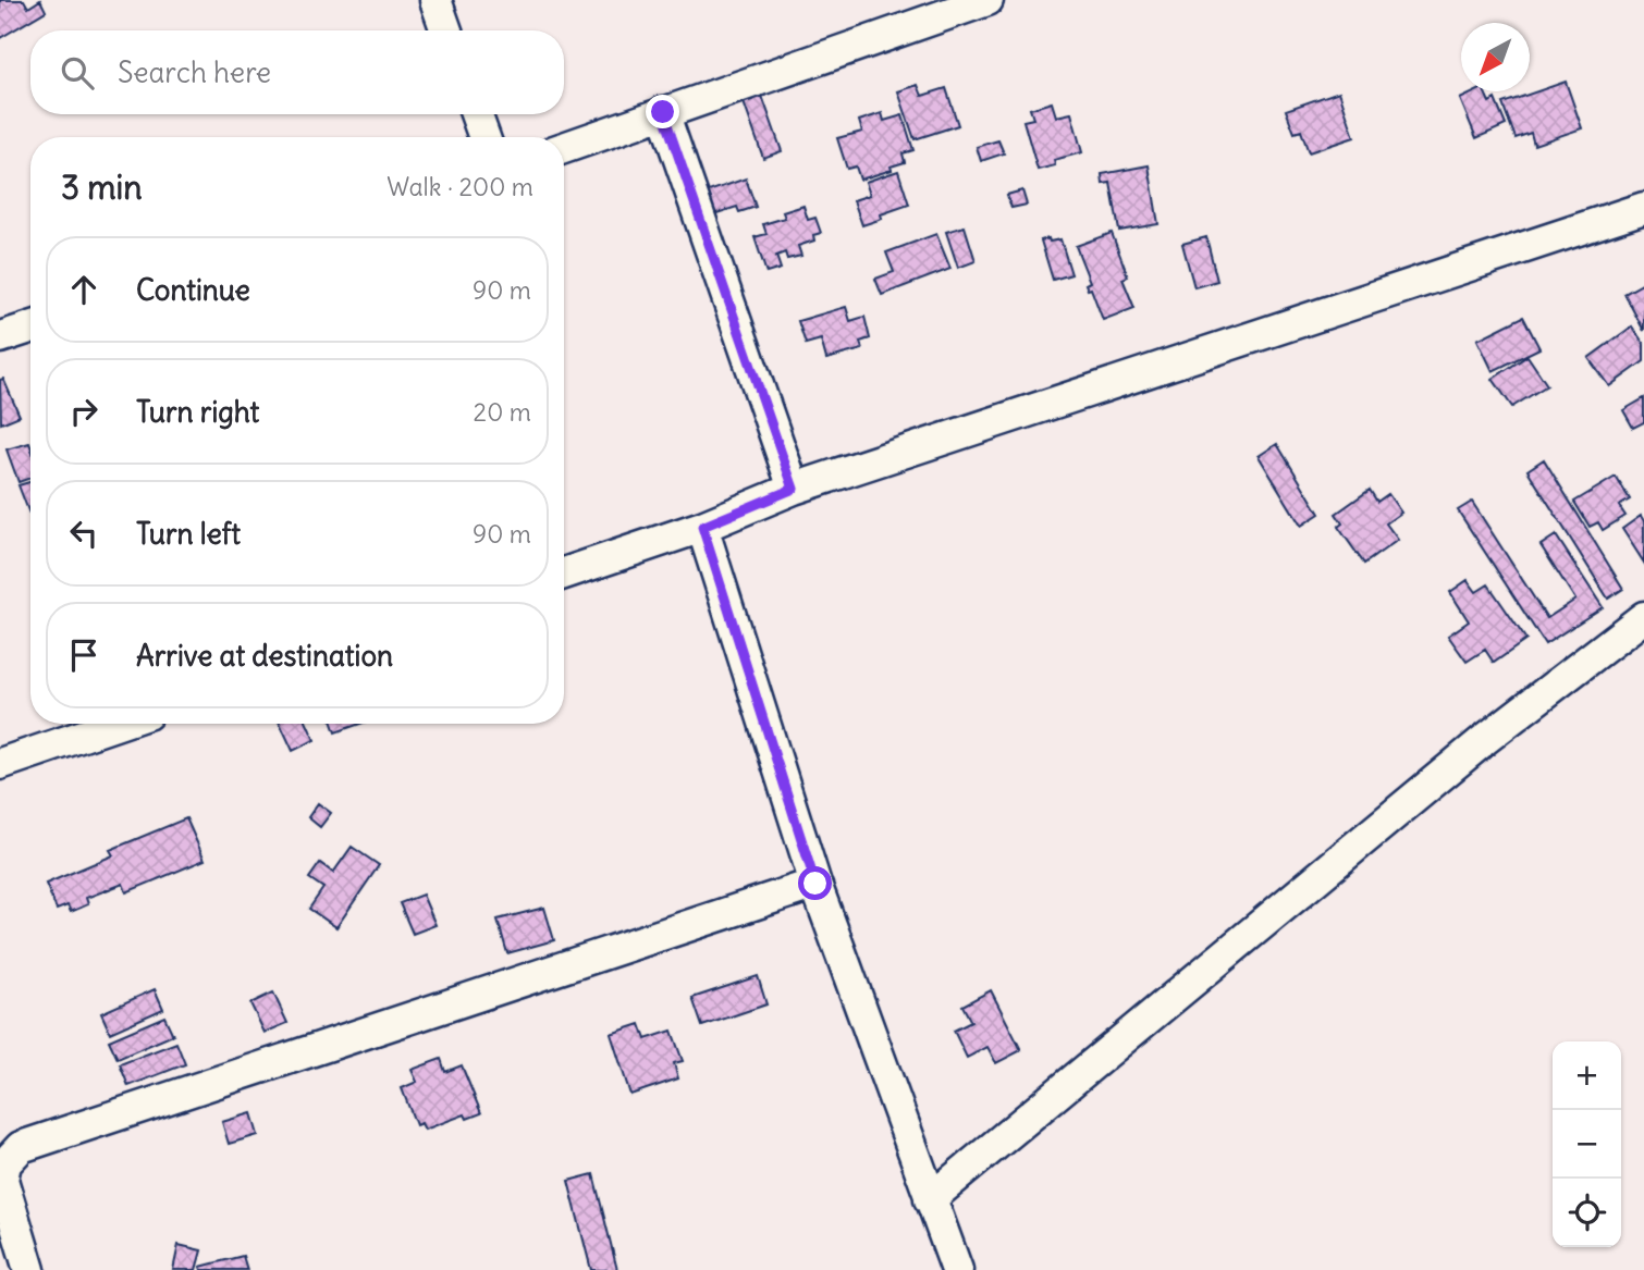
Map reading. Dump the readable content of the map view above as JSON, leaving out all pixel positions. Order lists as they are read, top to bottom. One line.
{"north":"bottom left","page":{"search":"Search here","heading":["3 min","Walk · 200 m"],"list":[["Continue","90 m"],["Turn right","20 m"],["Turn left","90 m"],"Arrive at destination"],"map_buttons":["+","−"]}}
